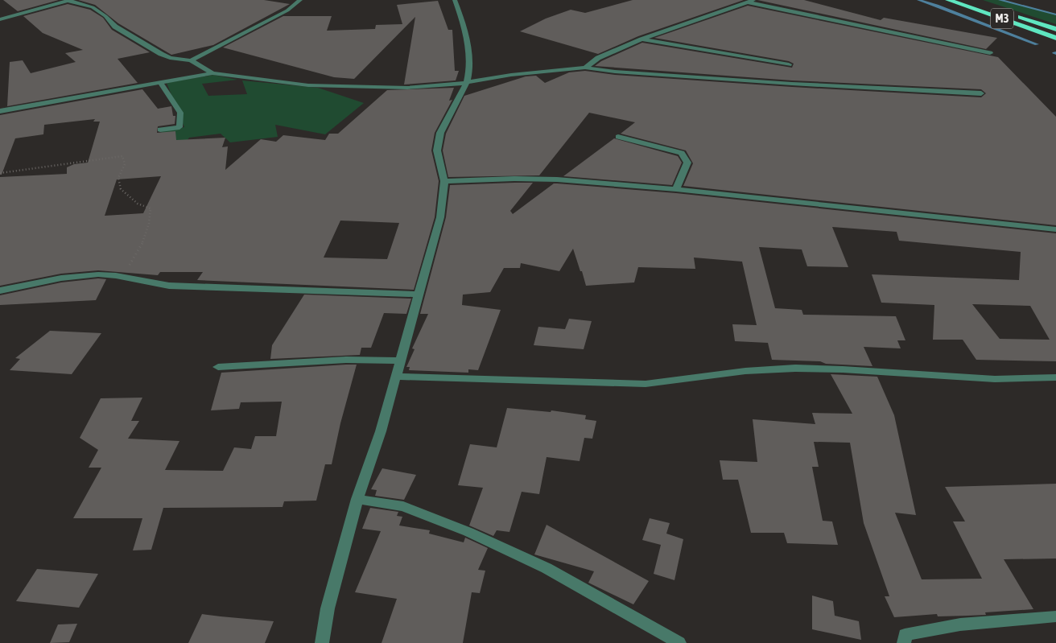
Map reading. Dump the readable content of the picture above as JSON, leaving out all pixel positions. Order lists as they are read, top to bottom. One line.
{"streets":{"highway":["M3"]}}
